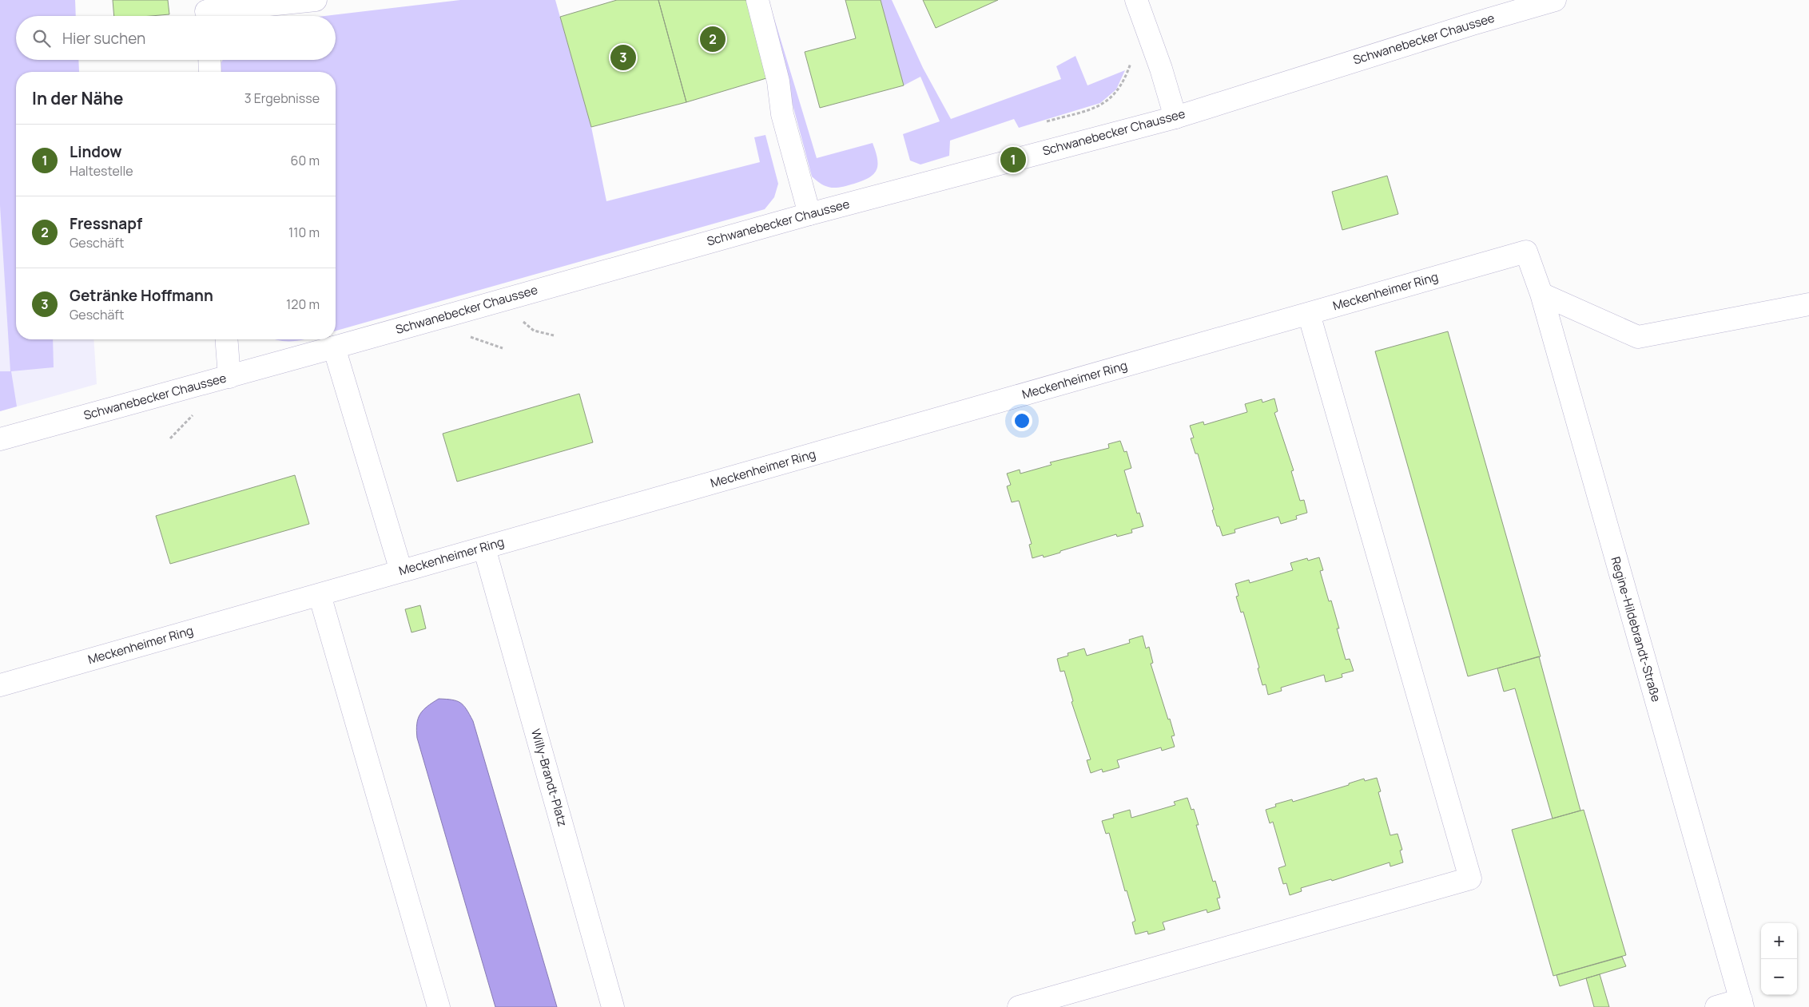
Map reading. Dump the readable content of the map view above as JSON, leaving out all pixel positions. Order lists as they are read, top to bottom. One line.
{"streets":{"main road":["Schwanebecker Chaussee","Meckenheimer Ring","Regine-Hildebrandt-Straße","Willy-Brandt-Platz"]},"crossings":[["Meckenheimer Ring","Regine-Hildebrandt-Straße"],["Meckenheimer Ring","Willy-Brandt-Platz"]],"page":{"search":"Hier suchen","pins":["2","3","1"],"heading":["In der Nähe","3 Ergebnisse"],"list":[{"mark":"1","name":"Lindow","note":"Haltestelle","value":"60 m"},{"mark":"2","name":"Fressnapf","note":"Geschäft","value":"110 m"},{"mark":"3","name":"Getränke Hoffmann","note":"Geschäft","value":"120 m"}],"map_buttons":["+","−"]}}
